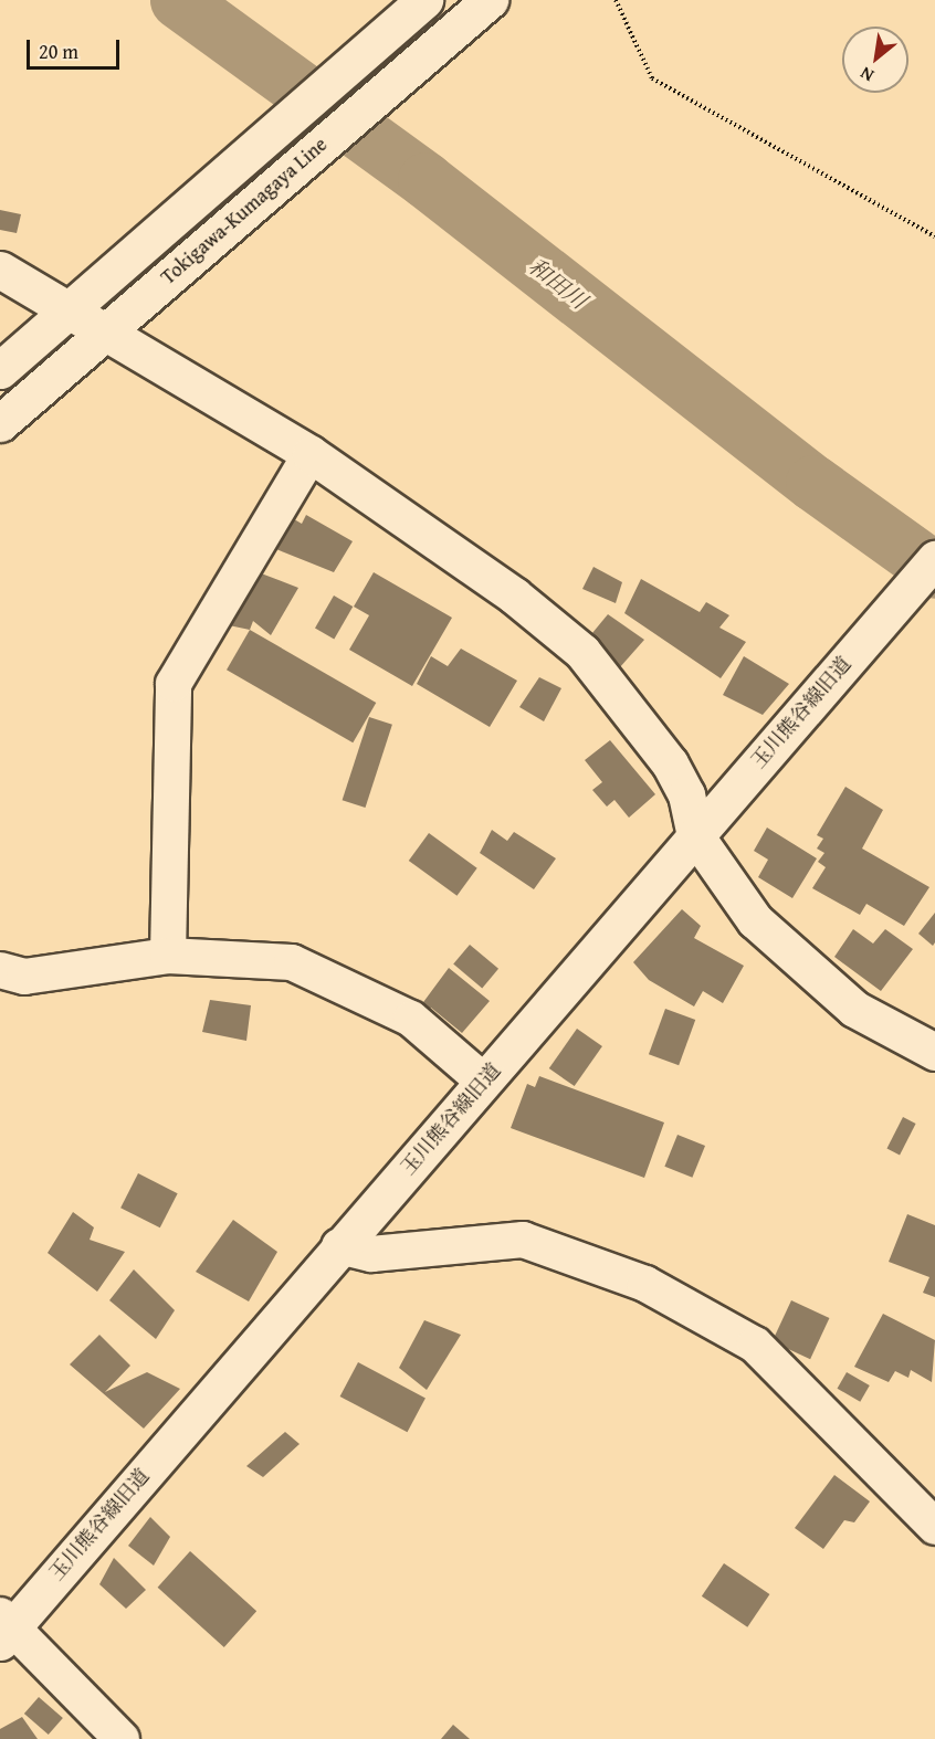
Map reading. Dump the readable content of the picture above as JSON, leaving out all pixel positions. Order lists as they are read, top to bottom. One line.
{"streets":{"street":["Tokigawa-Kumagaya Line","玉川熊谷線旧道"]},"water":["和田川"],"scale_bar":"20 m","north":"bottom left"}
